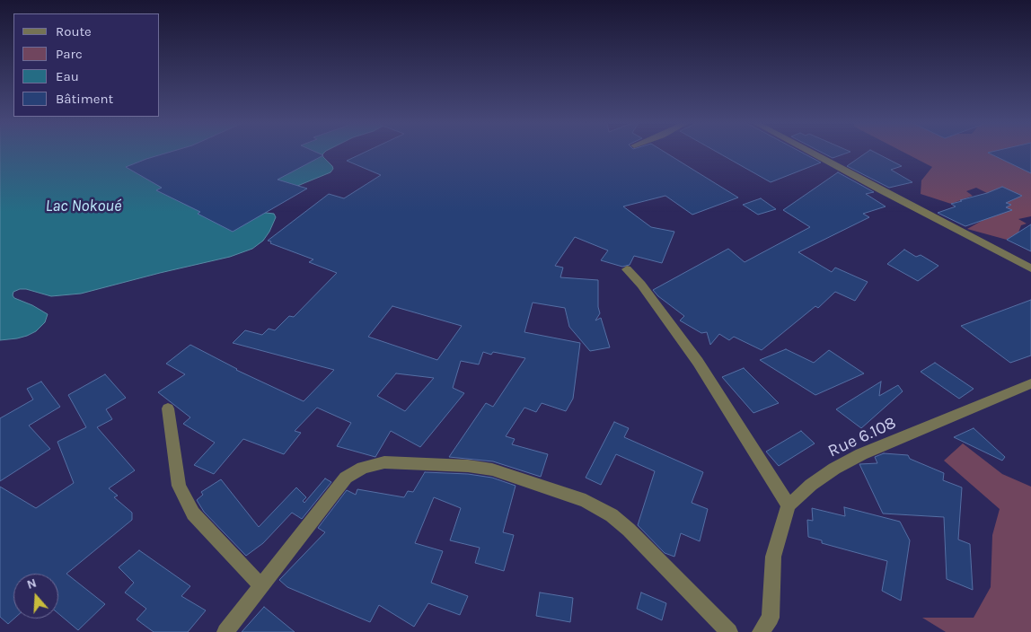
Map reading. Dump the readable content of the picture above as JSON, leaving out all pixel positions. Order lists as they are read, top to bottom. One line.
{"streets":{"street":["Rue 6.108"]},"water":["Lac Nokoué"],"legend":["Route","Parc","Eau","Bâtiment"],"north":"top"}
